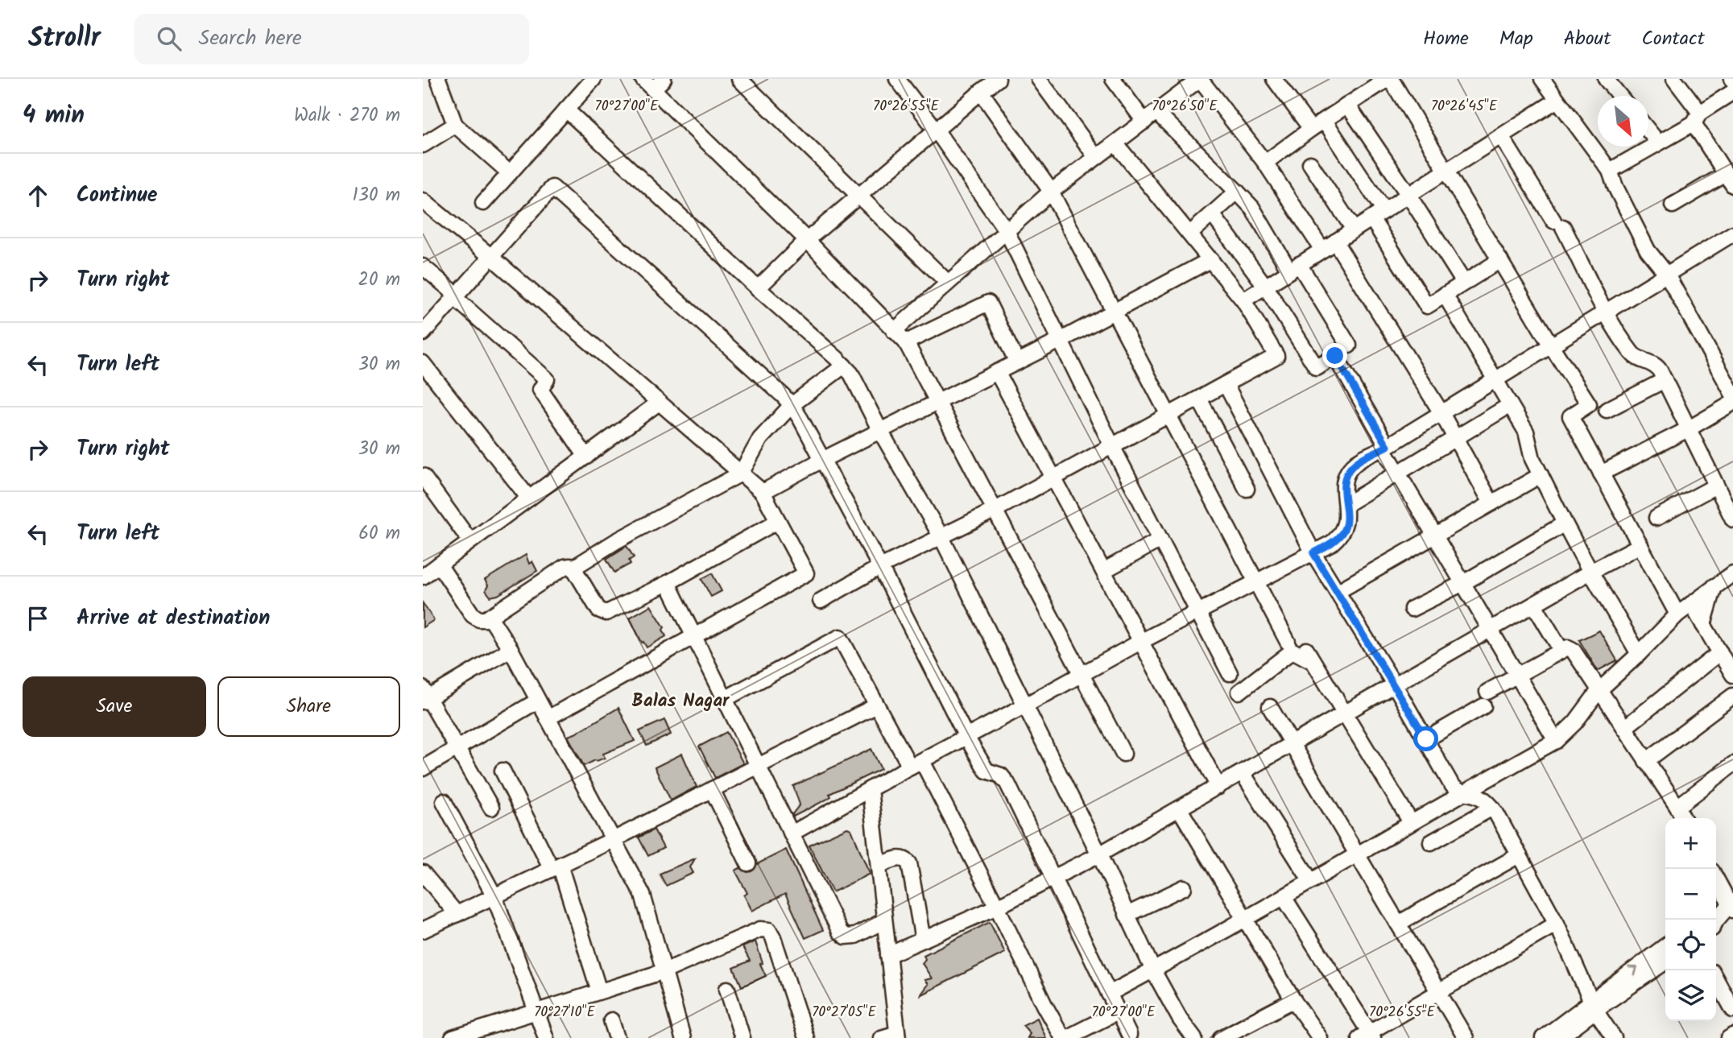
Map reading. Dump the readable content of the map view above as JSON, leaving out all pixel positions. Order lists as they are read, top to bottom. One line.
{"districts":["Balas Nagar"],"north":"bottom right","page":{"header":"Strollr","search":"Search here","nav":["Home","Map","About","Contact"],"heading":["4 min","Walk · 270 m"],"list":[["Continue","130 m"],["Turn right","20 m"],["Turn left","30 m"],["Turn right","30 m"],["Turn left","60 m"],"Arrive at destination"],"buttons":["Save","Share"],"map_buttons":["+","−"]},"coordinates":["70°27'00\"E","70°26'55\"E","70°26'50\"E","70°26'45\"E","70°27'10\"E","70°27'05\"E"]}
